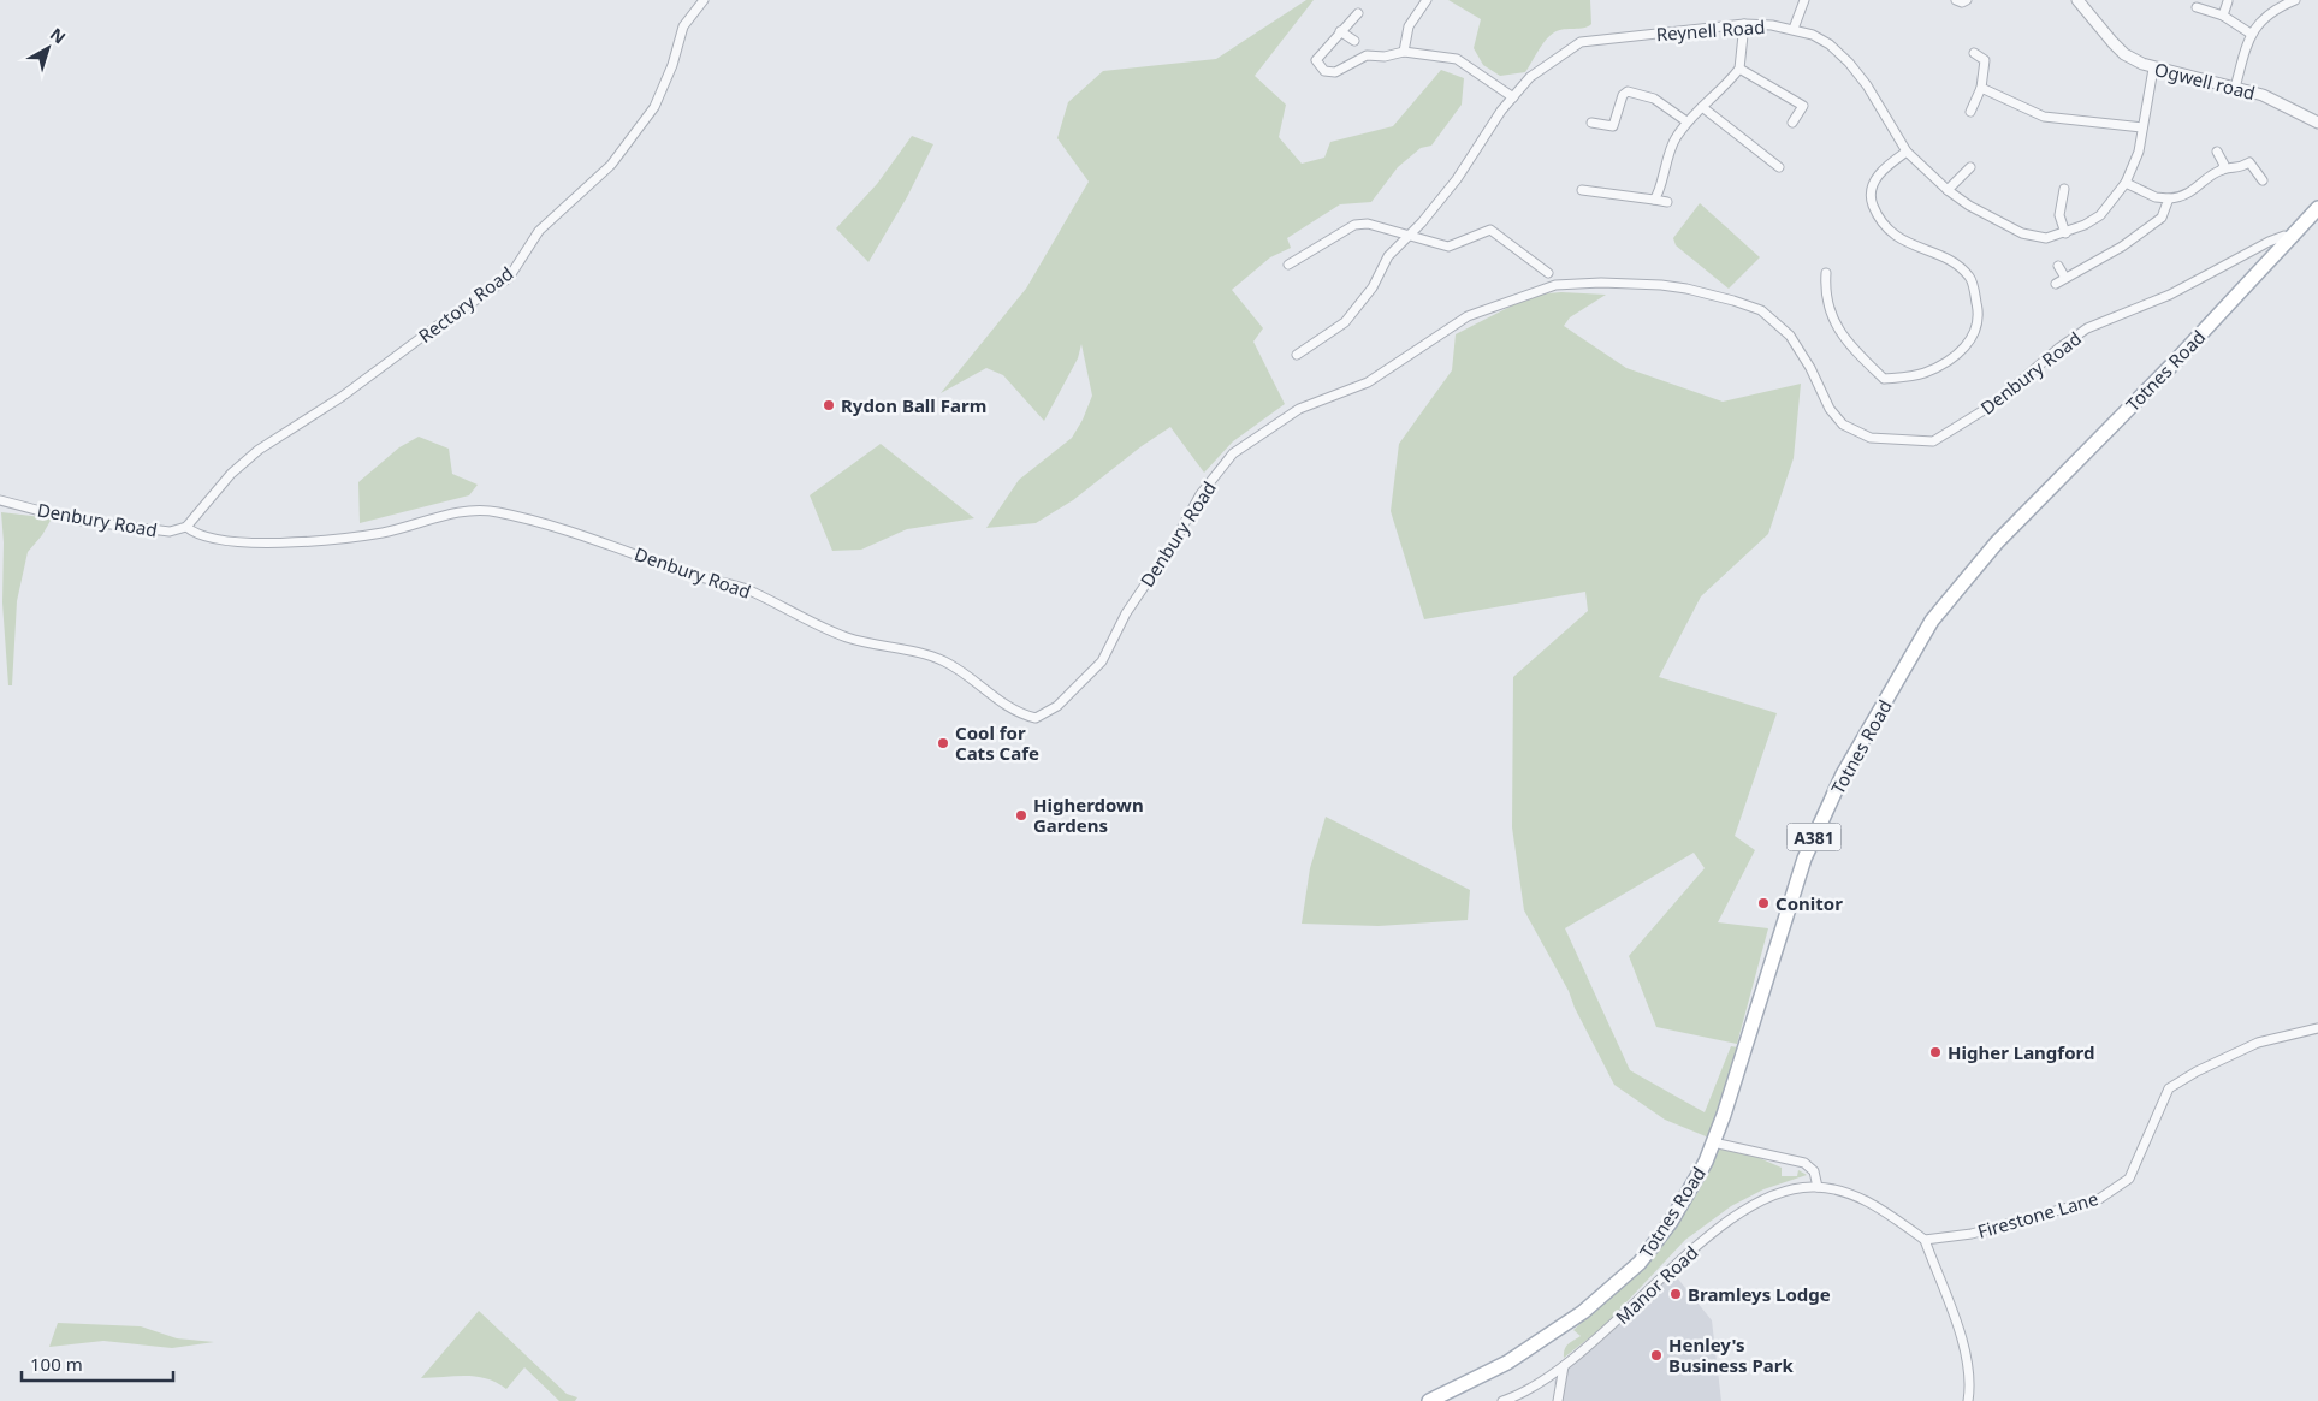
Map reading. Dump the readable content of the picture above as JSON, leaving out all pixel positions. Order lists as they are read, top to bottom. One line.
{"streets":{"main road":["Totnes Road","A381"],"street":["Reynell Road","Ogwell road","Rectory Road","Denbury Road","Firestone Lane","Manor Road"]},"crossings":[["Reynell Road","Ogwell road"],["Rectory Road","Denbury Road"],["Totnes Road","Denbury Road"]],"places":["Rydon Ball Farm","Cool for Cats Cafe","Higherdown Gardens","Conitor","Higher Langford","Bramleys Lodge","Henley's Business Park"],"scale_bar":"100 m","north":"top right"}
